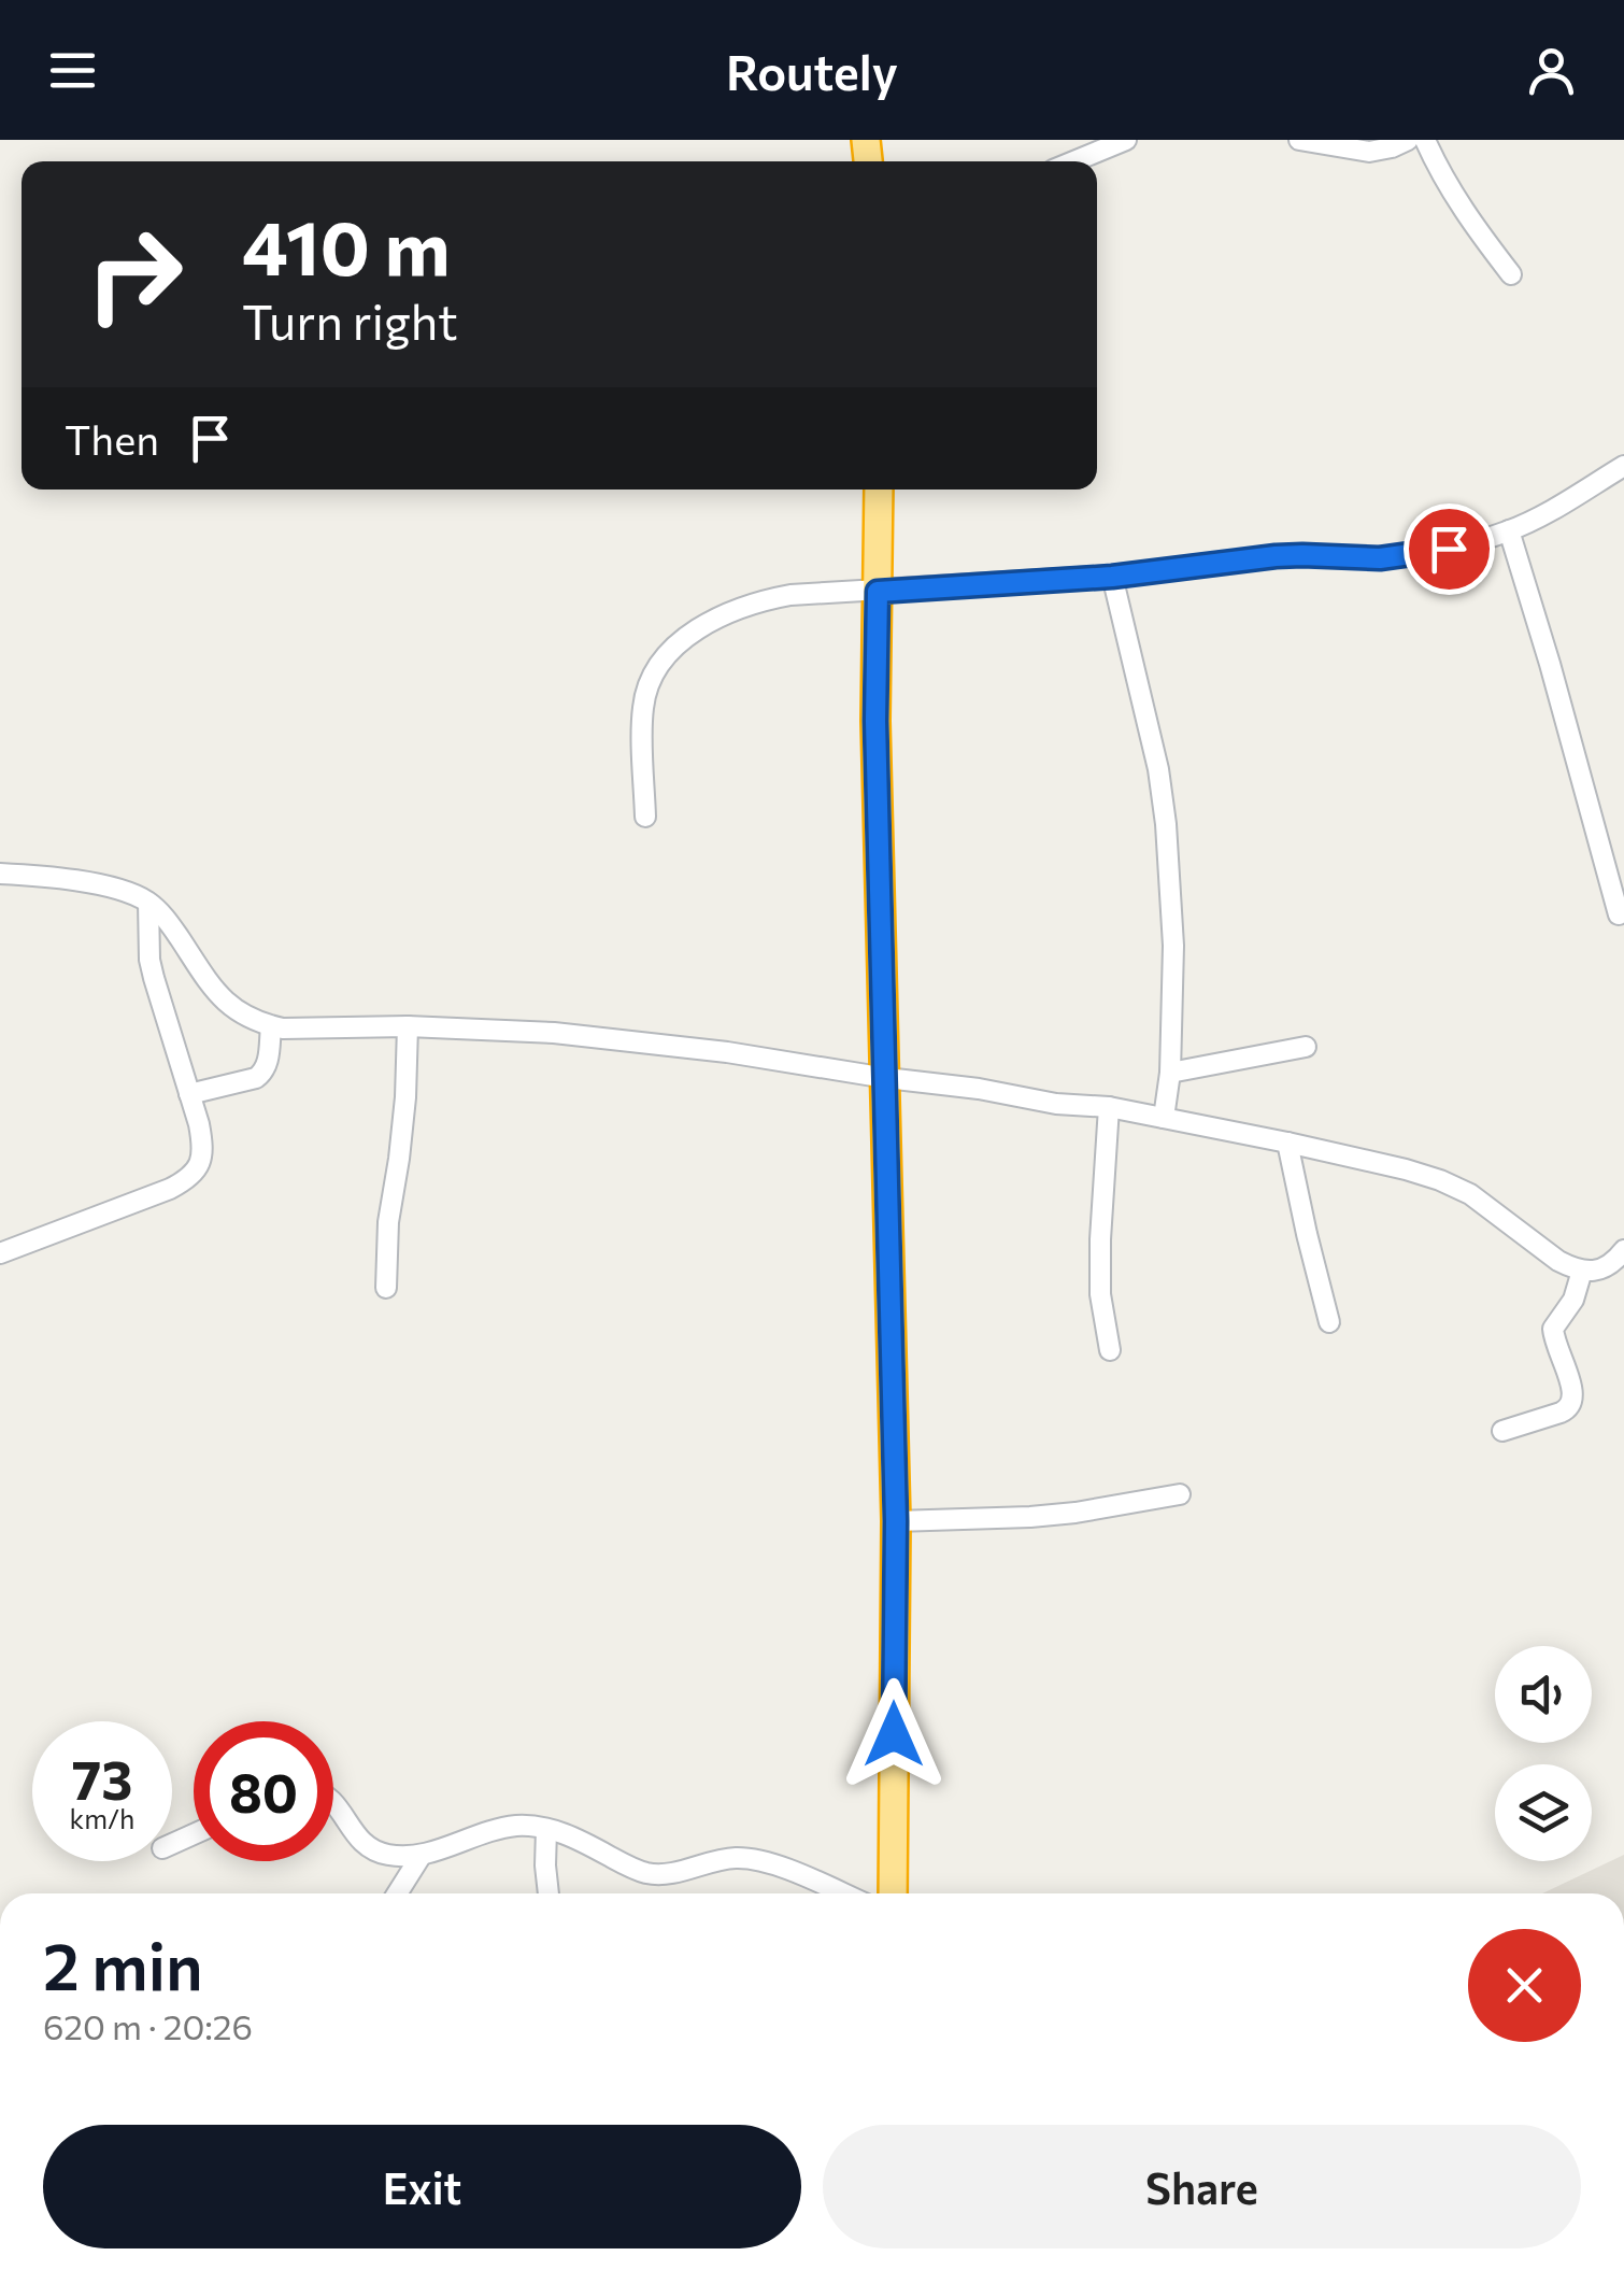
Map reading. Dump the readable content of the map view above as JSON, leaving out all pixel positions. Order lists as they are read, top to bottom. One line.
{"page":{"header":"Routely","turn":["410 m","Turn right"],"then":"Then","speed":"73 km/h","limit":"80","heading":["2 min","620 m · 20:26"],"buttons":["Exit","Share"]}}
